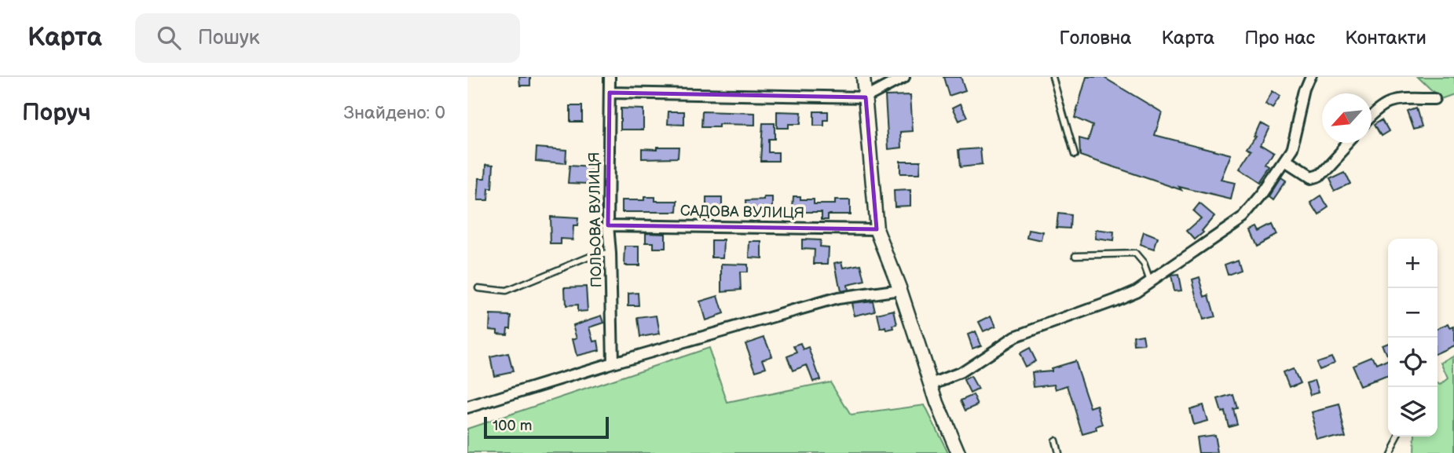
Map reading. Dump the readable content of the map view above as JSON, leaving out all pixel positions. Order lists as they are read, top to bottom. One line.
{"streets":{"street":["САДОВА ВУЛИЦЯ","ПОЛЬОВА ВУЛИЦЯ"]},"crossings":[["САДОВА ВУЛИЦЯ","ПОЛЬОВА ВУЛИЦЯ"]],"scale_bar":"100 m","north":"bottom left","page":{"header":"Карта","search":"Пошук","nav":["Головна","Карта","Про нас","Контакти"],"heading":["Поруч","Знайдено: 0"],"map_buttons":["+","−"],"scale":"100 m"}}
